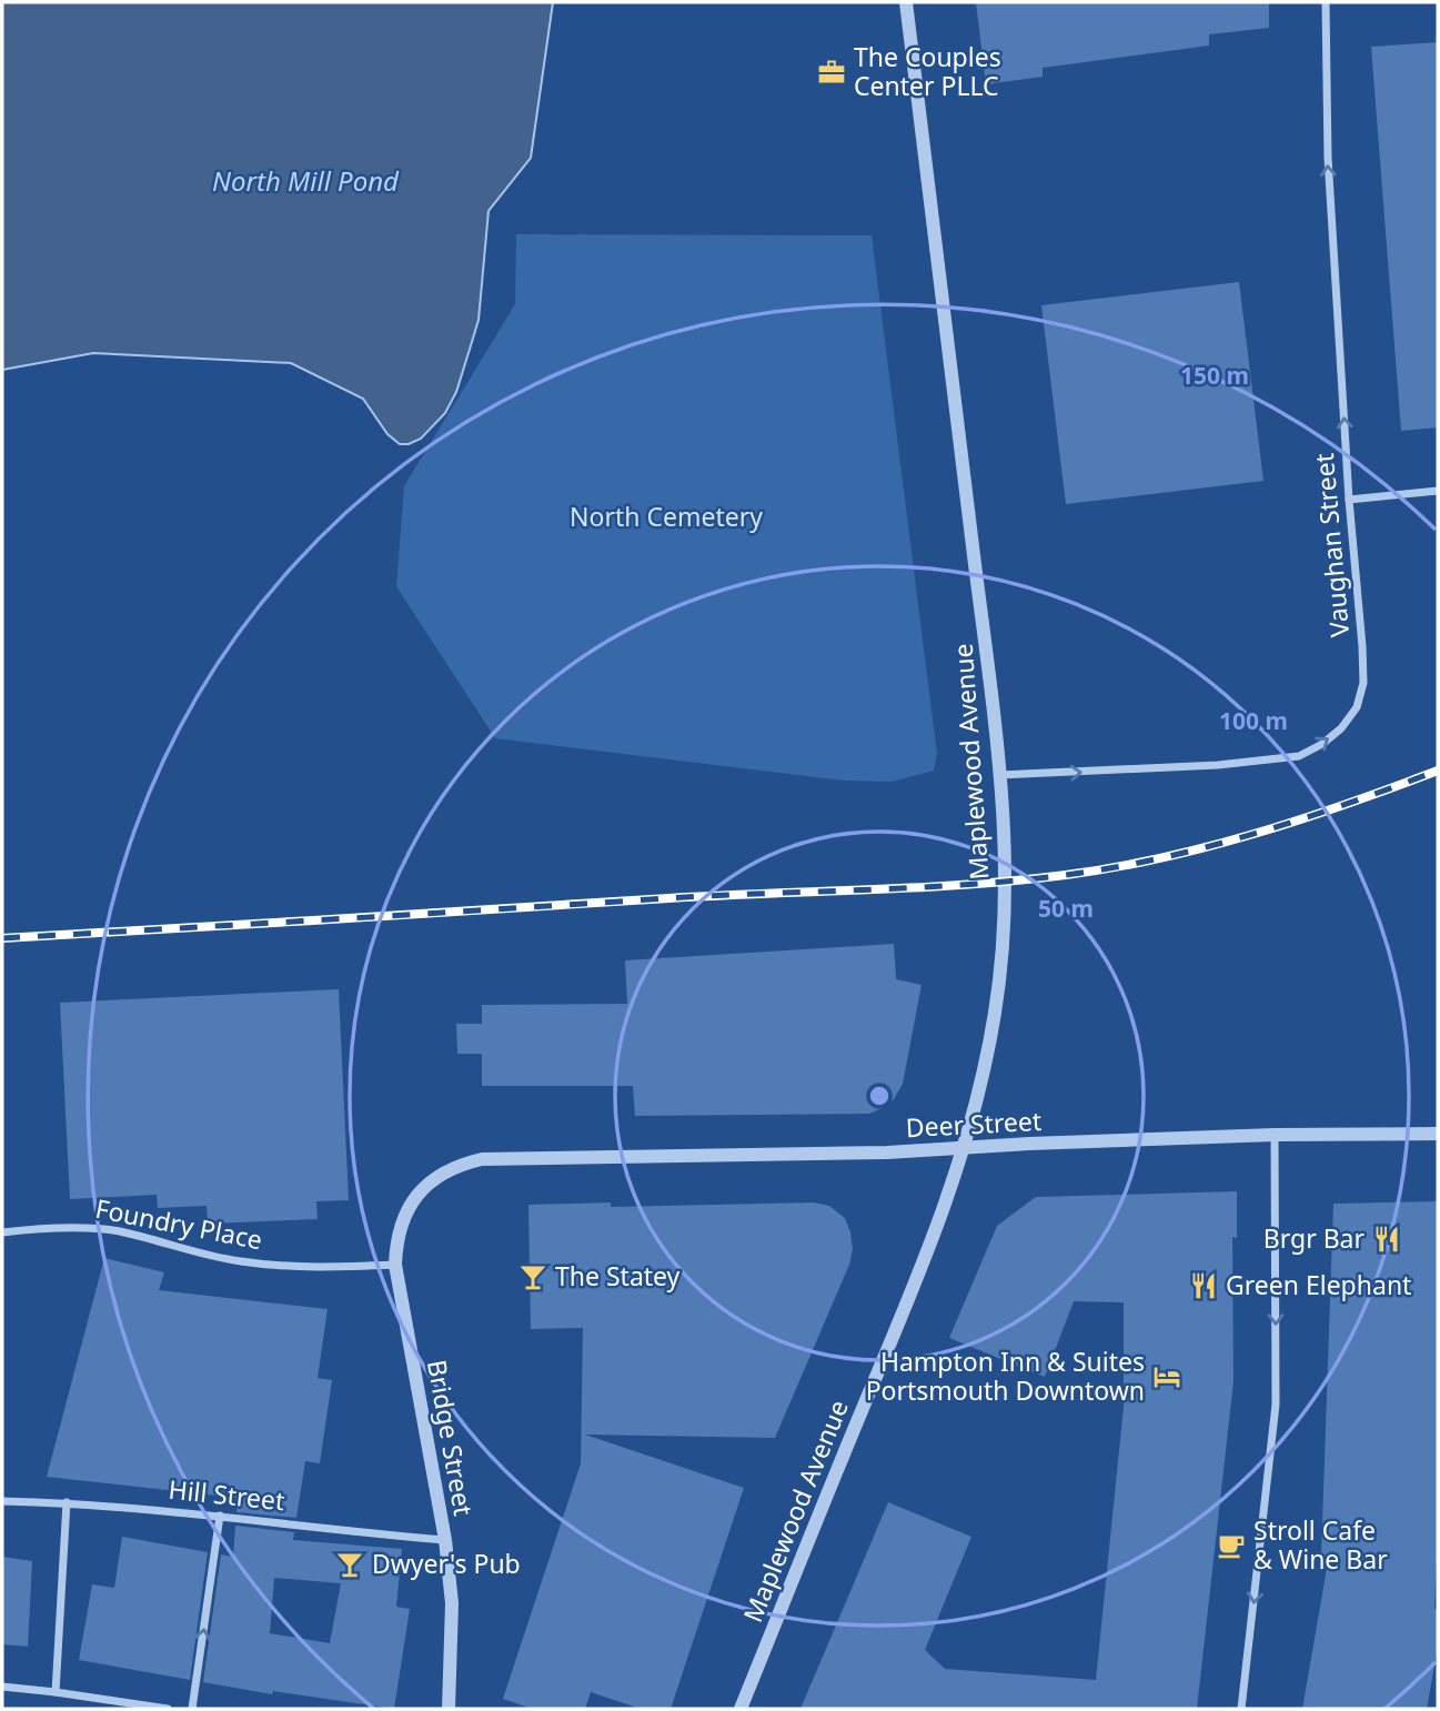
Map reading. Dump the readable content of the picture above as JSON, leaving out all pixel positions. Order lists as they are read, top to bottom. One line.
{"streets":{"street":["Vaughan Street","Maplewood Avenue","Deer Street","Foundry Place","Bridge Street","Hill Street"]},"crossings":[["Vaughan Street","Maplewood Avenue"],["Maplewood Avenue","Deer Street"],["Deer Street","Bridge Street"],["Foundry Place","Bridge Street"],["Bridge Street","Hill Street"]],"water":["North Mill Pond"],"parks":["North Cemetery"],"places":{"office":["The Couples Center PLLC"],"restaurant":["Brgr Bar","Green Elephant"],"bar":["The Statey","Dwyer's Pub"],"hotel":["Hampton Inn & Suites Portsmouth Downtown"],"cafe":["Stroll Cafe & Wine Bar"]},"rings":["150 m","100 m","50 m"]}
